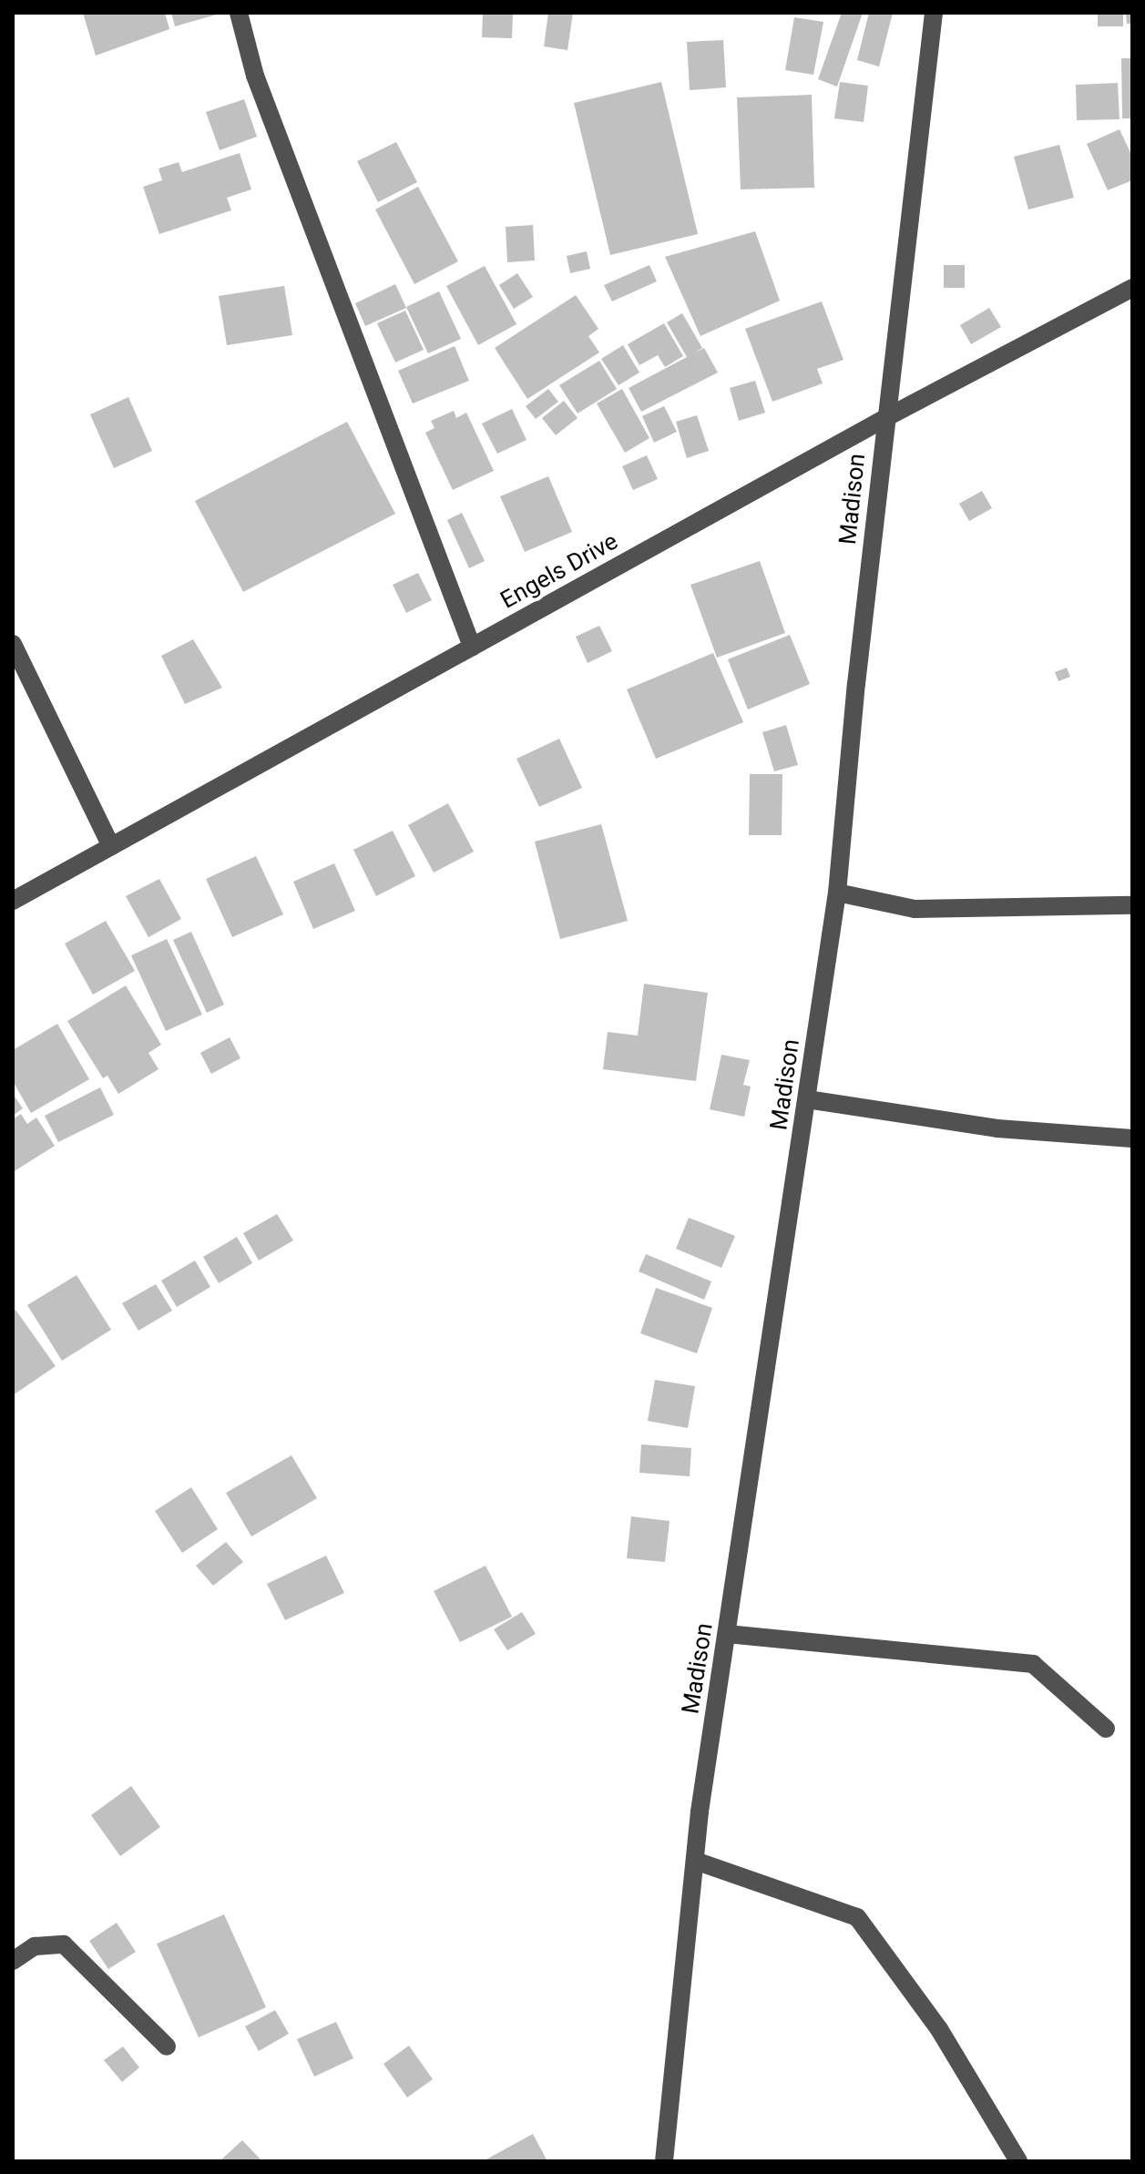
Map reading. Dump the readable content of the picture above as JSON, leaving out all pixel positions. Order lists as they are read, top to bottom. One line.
{"streets":{"street":["Madison","Engels Drive"]},"crossings":[["Madison","Engels Drive"]]}
